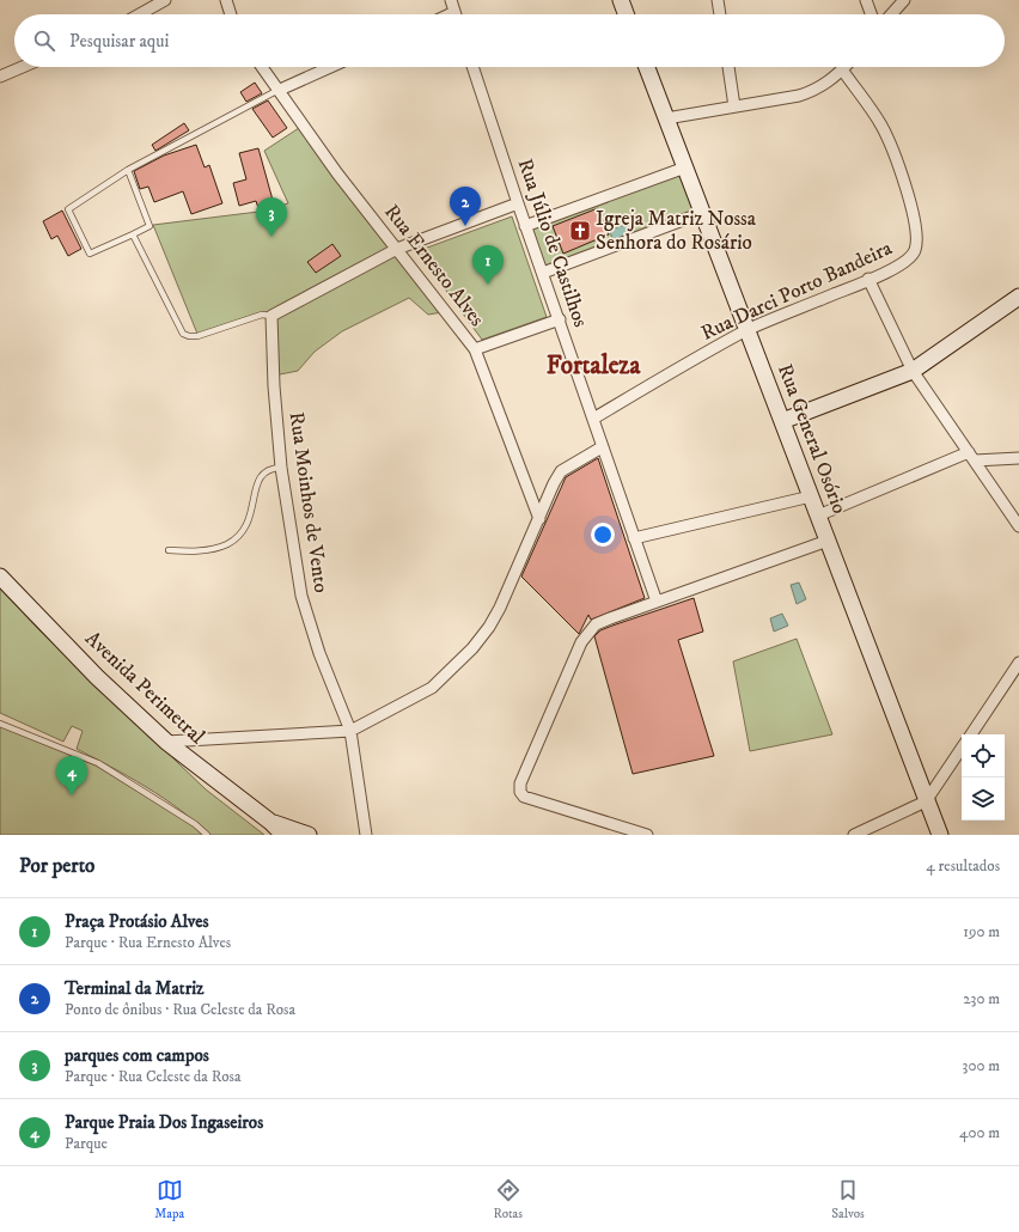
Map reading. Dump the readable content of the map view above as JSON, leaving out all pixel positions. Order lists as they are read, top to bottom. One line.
{"streets":{"street":["Rua Júlio de Castilhos","Rua Ernesto Alves","Rua Darci Porto Bandeira","Rua General Osório","Rua Moinhos de Vento","Avenida Perimetral"]},"crossings":[["Rua Júlio de Castilhos","Rua Darci Porto Bandeira"],["Rua Darci Porto Bandeira","Rua General Osório"]],"districts":["Fortaleza"],"places":{"church":["Igreja Matriz Nossa Senhora do Rosário"]},"page":{"search":"Pesquisar aqui","pins":["2","3","1","4"],"heading":["Por perto","4 resultados"],"list":[{"mark":"1","name":"Praça Protásio Alves","note":"Parque · Rua Ernesto Alves","value":"190 m"},{"mark":"2","name":"Terminal da Matriz","note":"Ponto de ônibus · Rua Celeste da Rosa","value":"230 m"},{"mark":"3","name":"parques com campos","note":"Parque · Rua Celeste da Rosa","value":"300 m"},{"mark":"4","name":"Parque Praia Dos Ingaseiros","note":"Parque","value":"400 m"}],"nav":["Mapa","Rotas","Salvos"]}}
